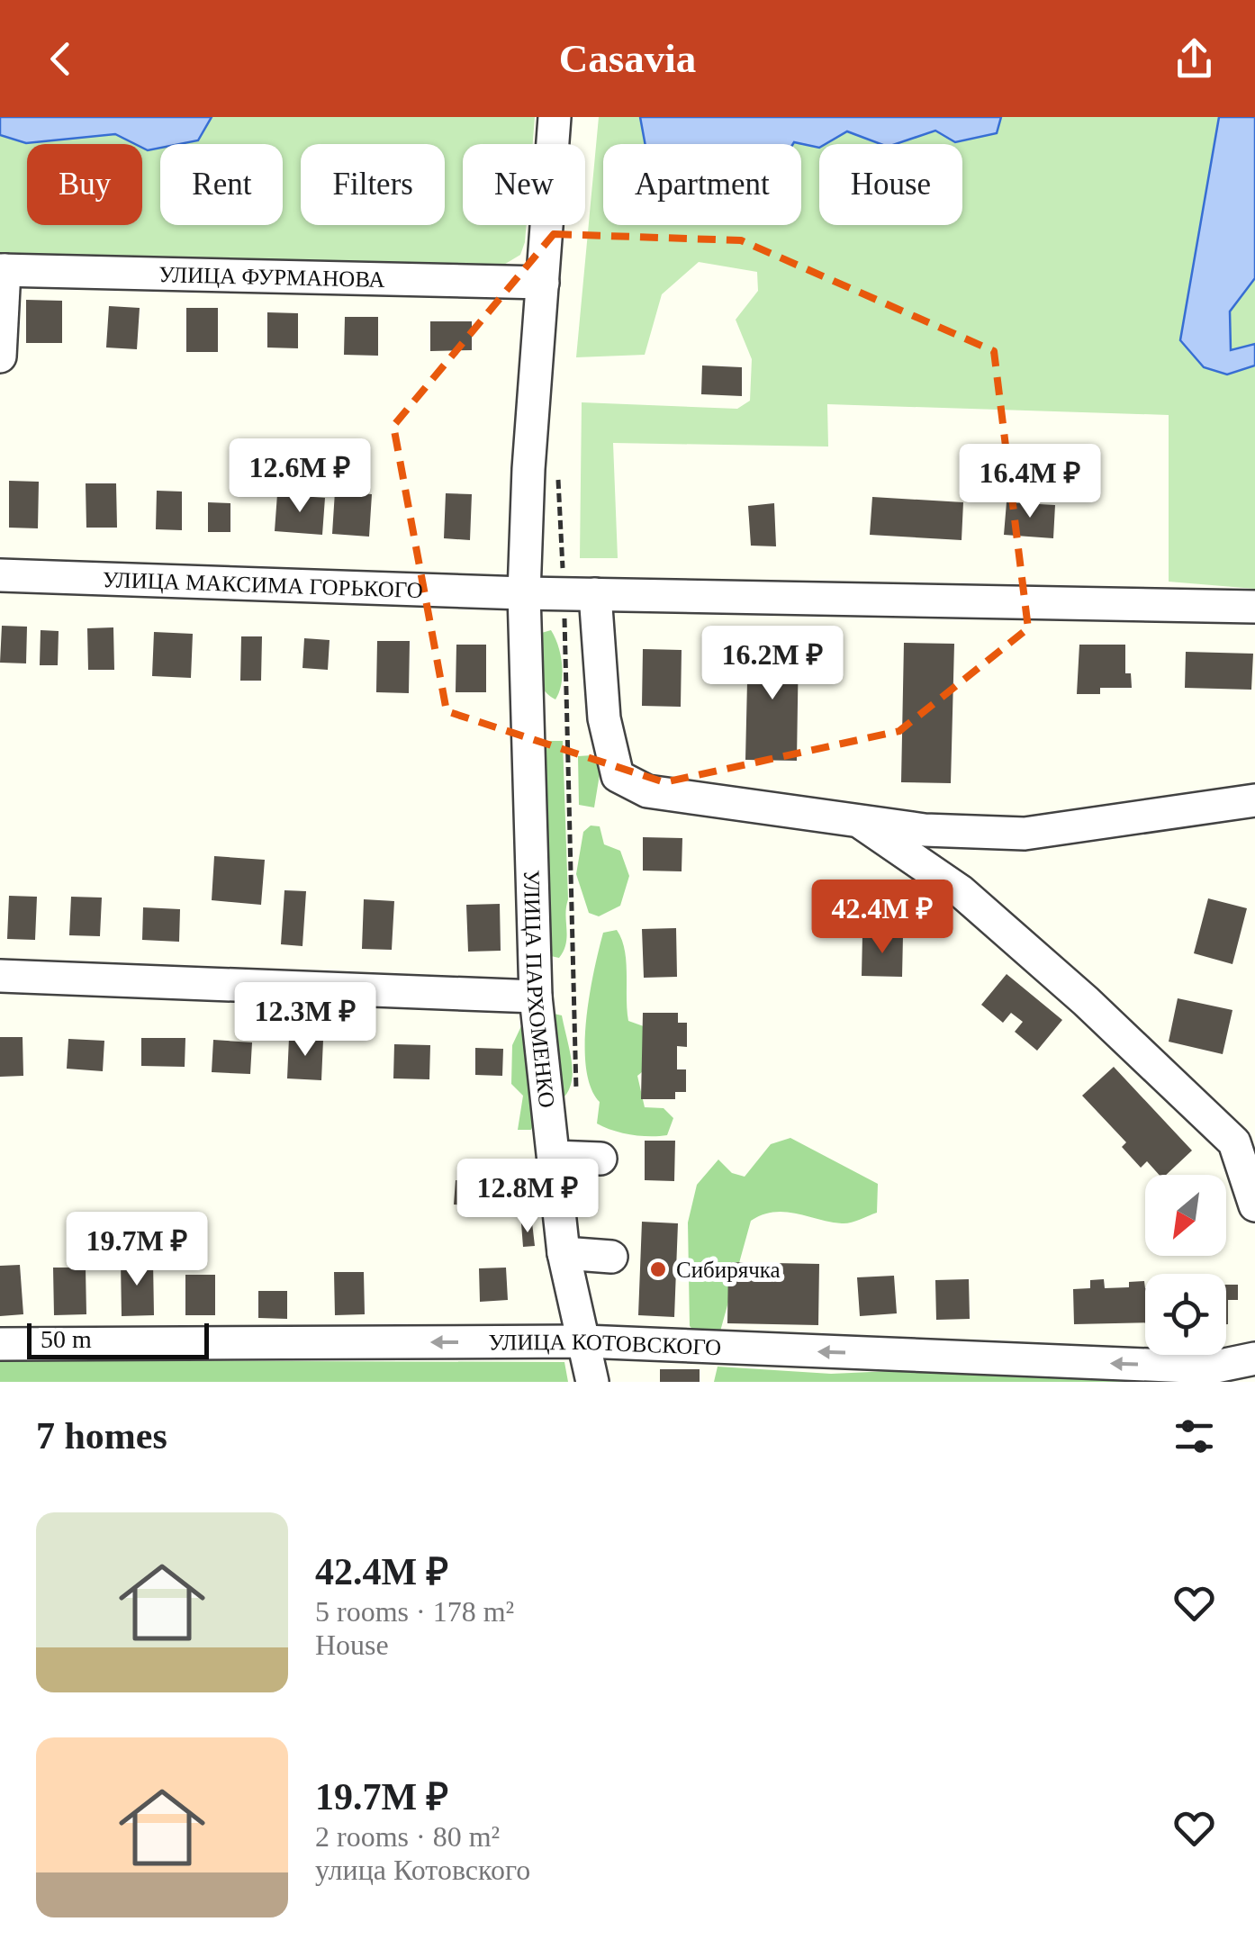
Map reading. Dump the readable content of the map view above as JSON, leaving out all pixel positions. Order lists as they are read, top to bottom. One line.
{"streets":{"street":["УЛИЦА ФУРМАНОВА","УЛИЦА МАКСИМА ГОРЬКОГО","УЛИЦА ПАРХОМЕНКО","УЛИЦА КОТОВСКОГО"]},"crossings":[["УЛИЦА ФУРМАНОВА","УЛИЦА ПАРХОМЕНКО"],["УЛИЦА МАКСИМА ГОРЬКОГО","УЛИЦА ПАРХОМЕНКО"],["УЛИЦА ПАРХОМЕНКО","УЛИЦА КОТОВСКОГО"]],"one_way":["УЛИЦА КОТОВСКОГО"],"places":["Сибирячка"],"scale_bar":"50 m","north":"bottom left","page":{"header":"Casavia","chip":["Buy","Rent","Filters","New","Apartment","House"],"price":["12.6M ₽","16.4M ₽","16.2M ₽","42.4M ₽","12.3M ₽","12.8M ₽","19.7M ₽"],"scale":"50 m","heading":"7 homes","list":[{"name":"42.4M ₽","note":"5 rooms · 178 m² · House"},{"name":"19.7M ₽","note":"2 rooms · 80 m² · улица Котовского"}]}}
